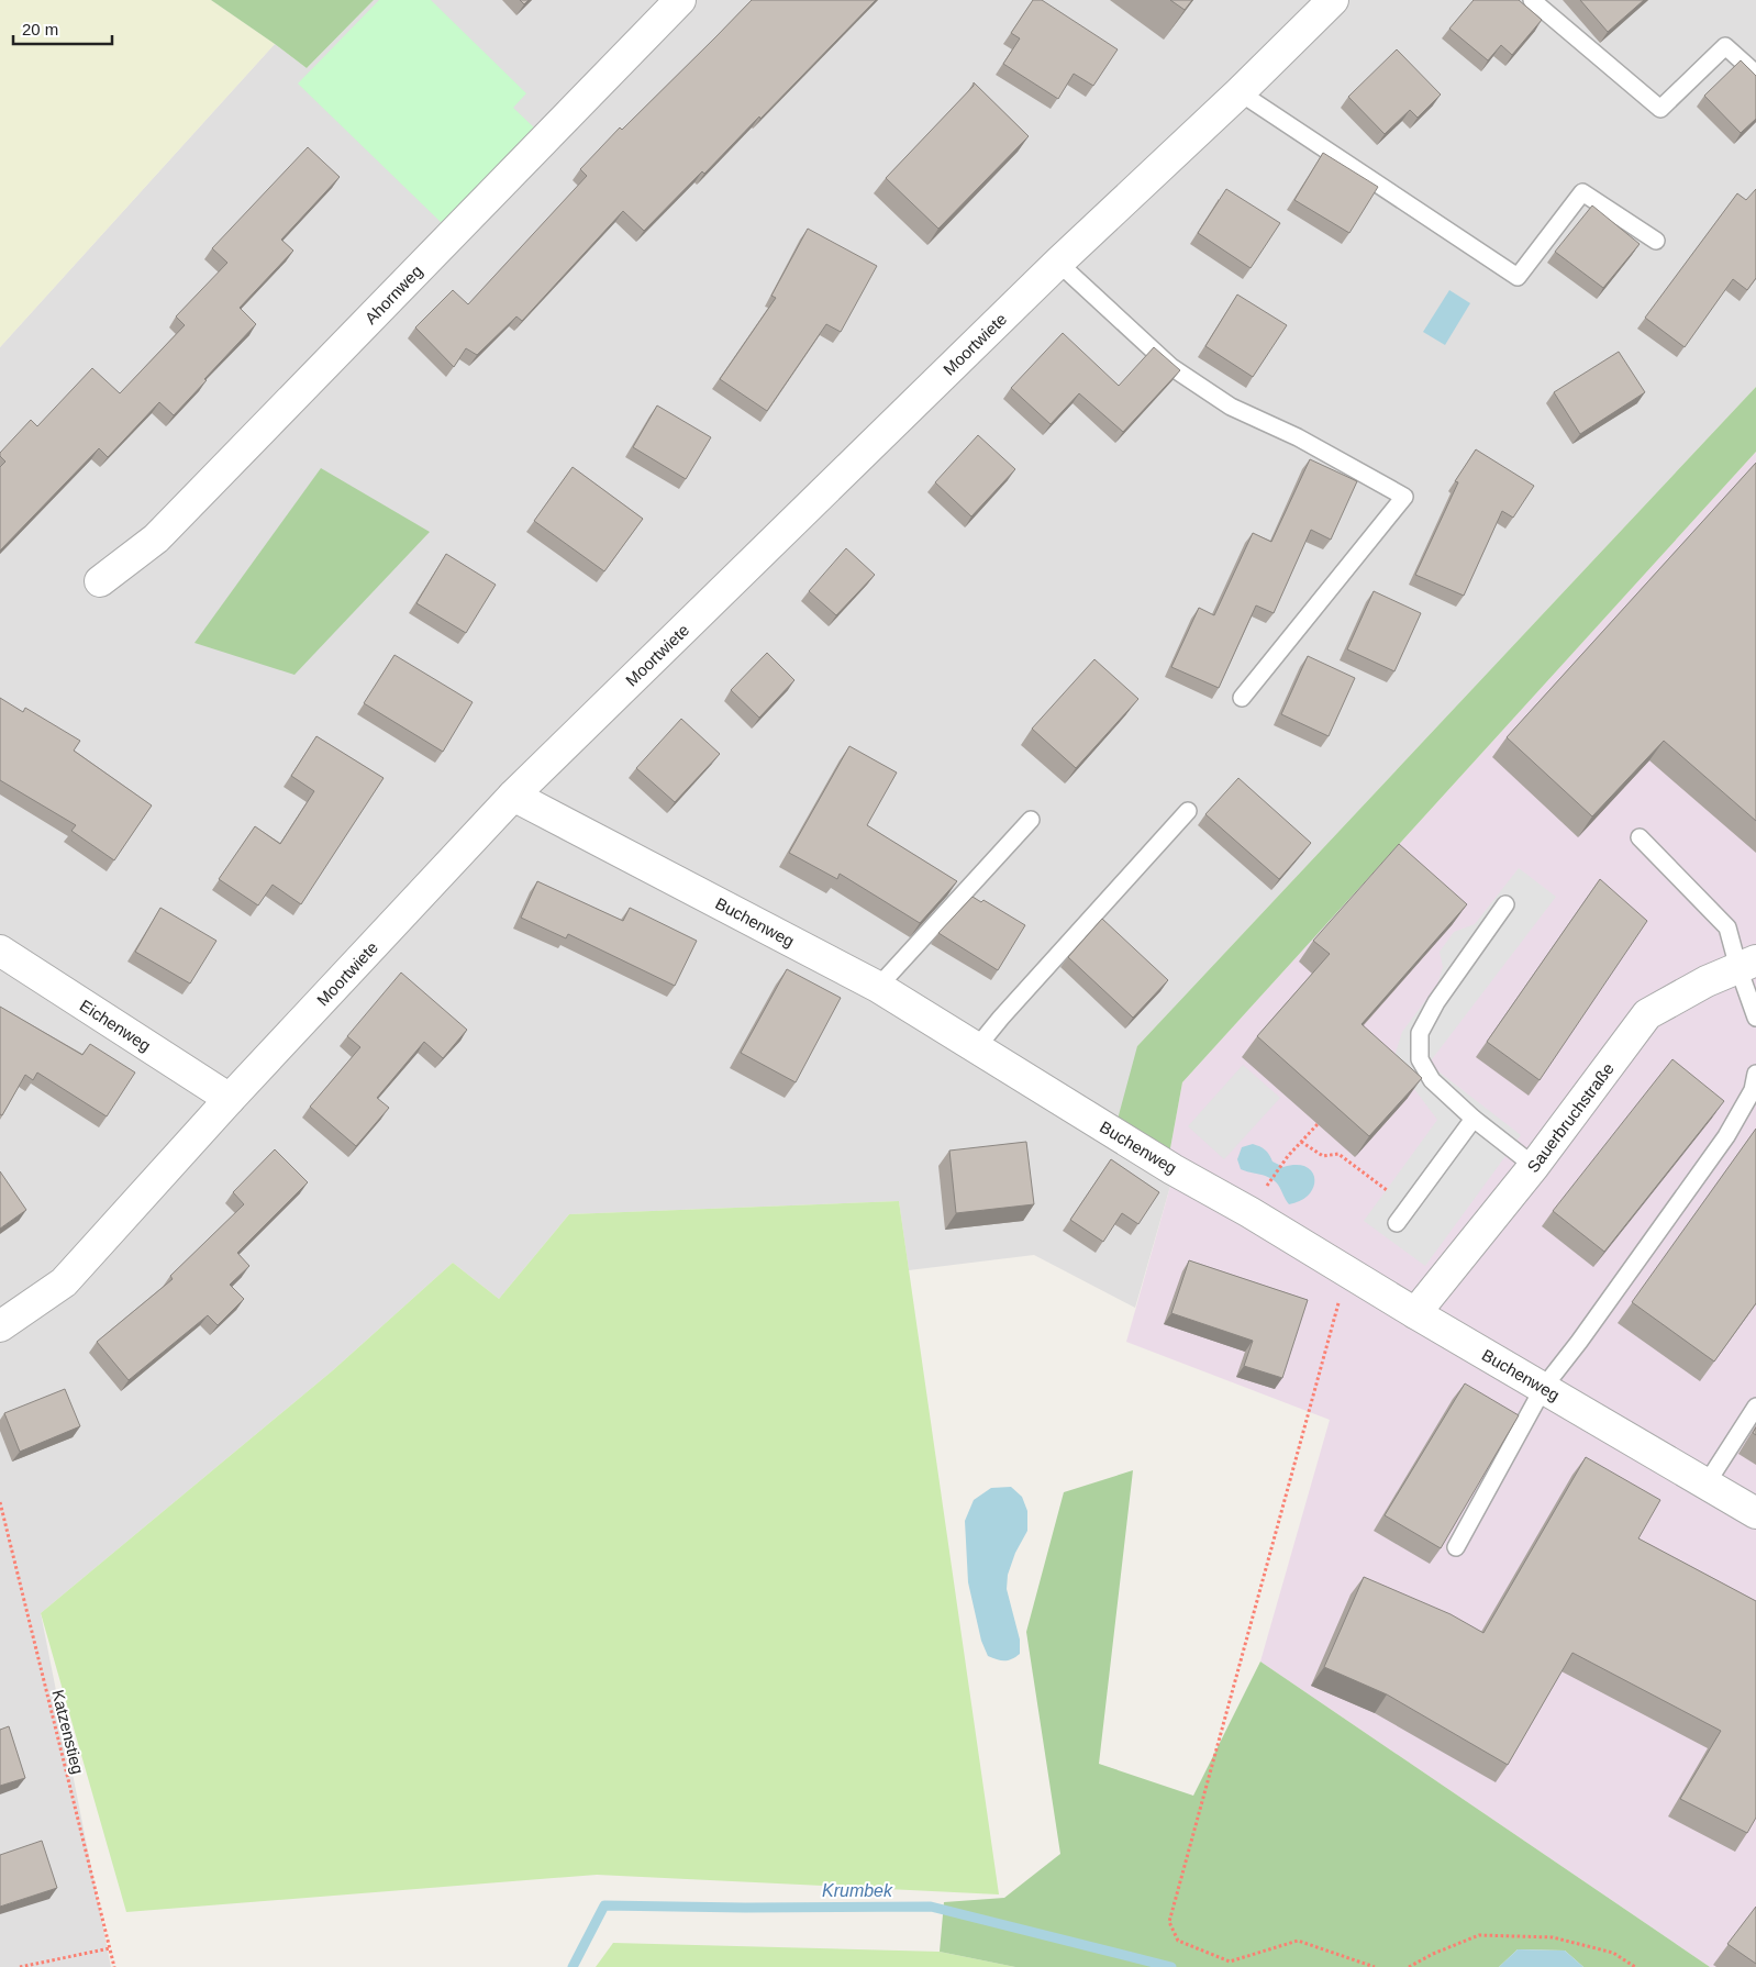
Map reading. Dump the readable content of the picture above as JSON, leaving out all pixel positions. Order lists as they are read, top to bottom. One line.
{"streets":{"street":["Ahornweg","Moortwiete","Buchenweg","Eichenweg","Sauerbruchstraße"],"path":["Katzenstieg"]},"crossings":[["Moortwiete","Buchenweg"],["Moortwiete","Eichenweg"],["Buchenweg","Sauerbruchstraße"]],"water":["Krumbek"],"scale_bar":"20 m"}
